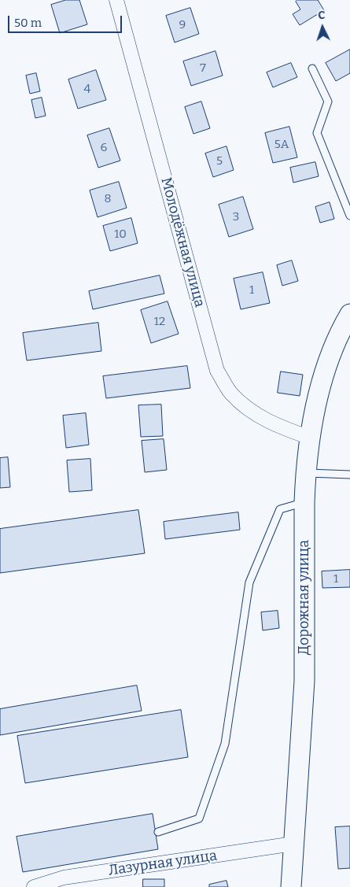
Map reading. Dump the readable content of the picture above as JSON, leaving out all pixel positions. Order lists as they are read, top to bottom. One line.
{"streets":{"street":["Молодёжная улица","Дорожная улица","Лазурная улица"]},"crossings":[["Молодёжная улица","Дорожная улица"],["Дорожная улица","Лазурная улица"]],"house_numbers":["9","7","4","5А","6","5","8","3","10","1","12","1"],"scale_bar":"50 m","north":"top"}
